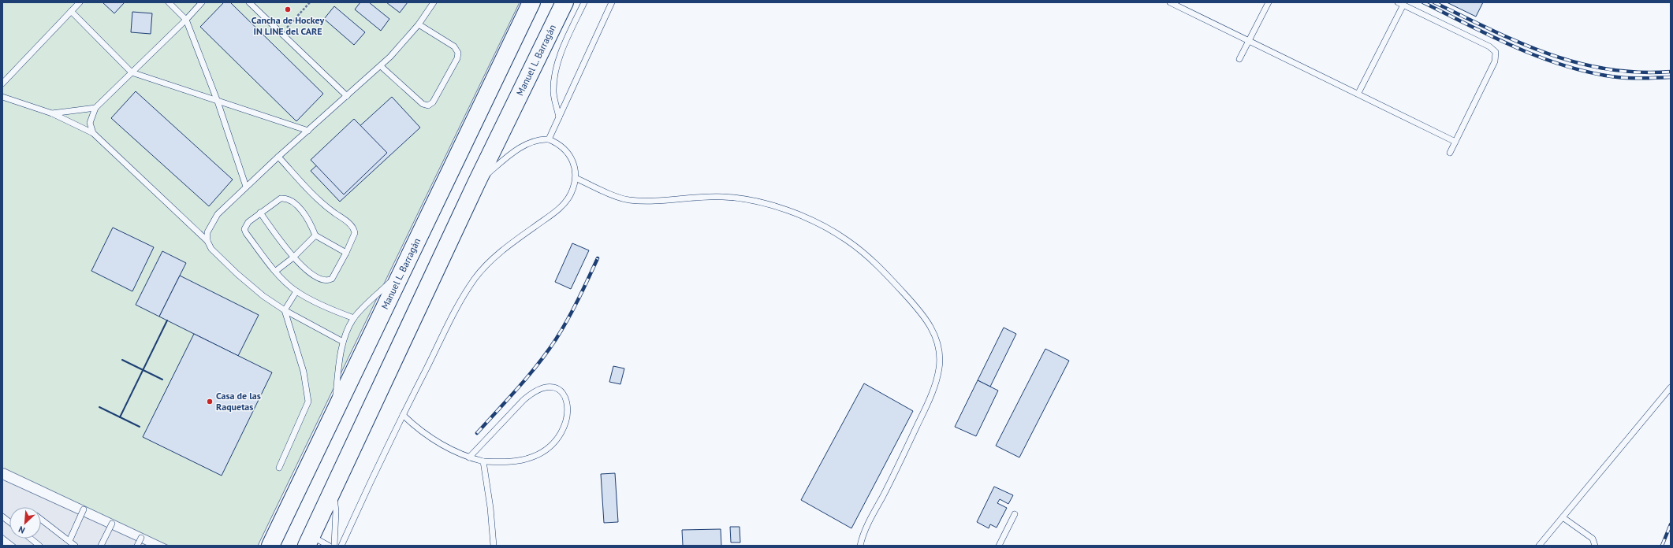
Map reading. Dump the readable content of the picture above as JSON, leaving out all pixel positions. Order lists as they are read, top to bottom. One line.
{"streets":{"highway":["Manuel L. Barragán"]},"places":["Cancha de Hockey IN LINE del CARE","Casa de las Raquetas"],"north":"bottom left"}
